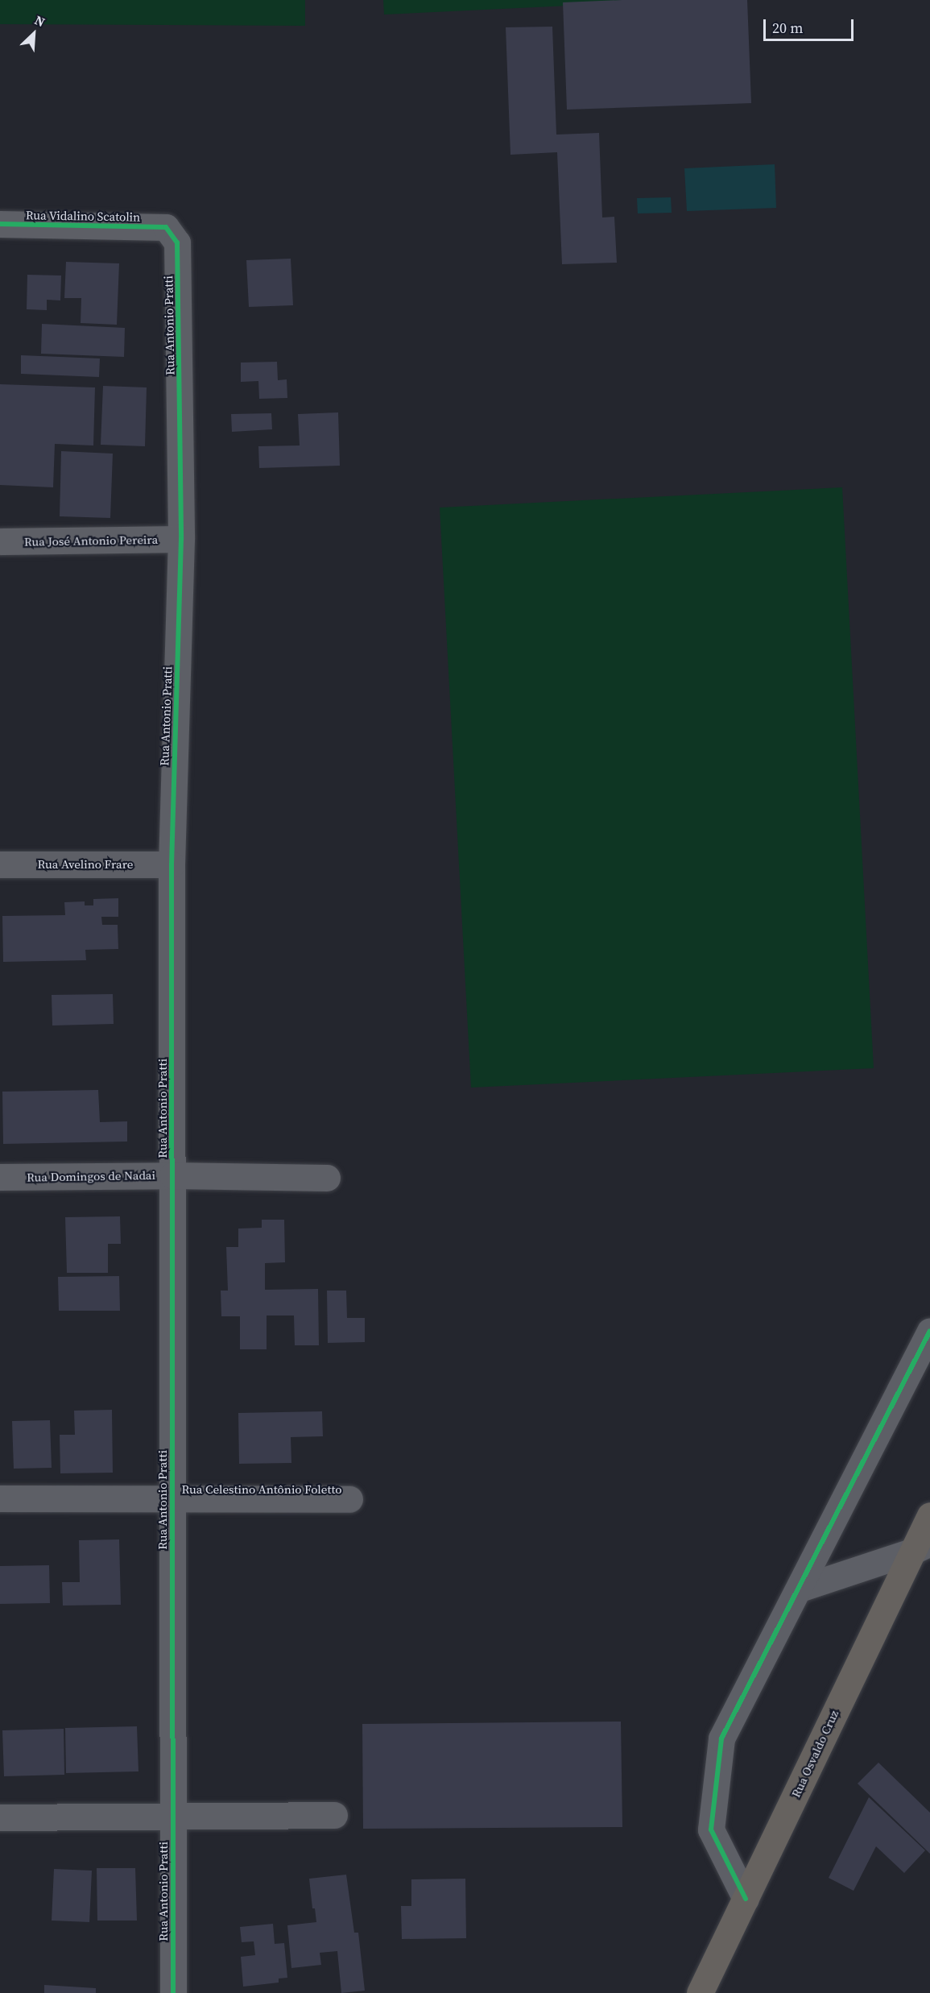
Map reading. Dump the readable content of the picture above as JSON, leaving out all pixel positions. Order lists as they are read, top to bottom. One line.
{"streets":{"highway":["Rua Osvaldo Cruz"],"street":["Rua Vidalino Scatolin","Rua Antonio Pratti","Rua José Antonio Pereira","Rua Avelino Frare","Rua Domingos de Nadai","Rua Celestino Antônio Foletto"]},"crossings":[["Rua Vidalino Scatolin","Rua Antonio Pratti"],["Rua Antonio Pratti","Rua José Antonio Pereira"],["Rua Antonio Pratti","Rua Avelino Frare"],["Rua Antonio Pratti","Rua Domingos de Nadai"],["Rua Antonio Pratti","Rua Celestino Antônio Foletto"]],"scale_bar":"20 m","north":"top right"}
